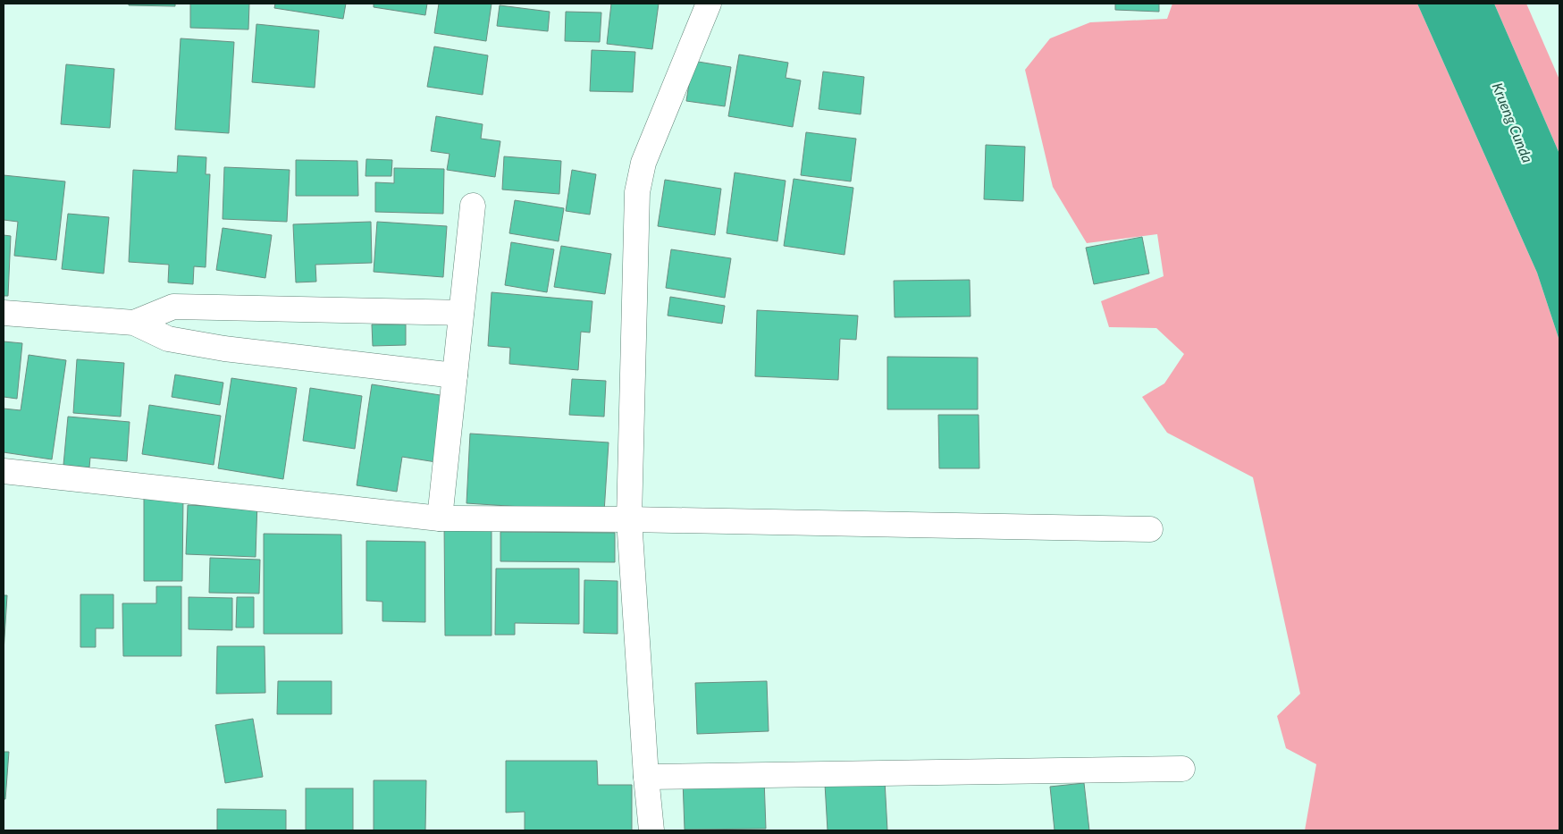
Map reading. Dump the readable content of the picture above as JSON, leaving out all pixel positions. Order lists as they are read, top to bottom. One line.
{"water":["Krueng Cunda"]}
